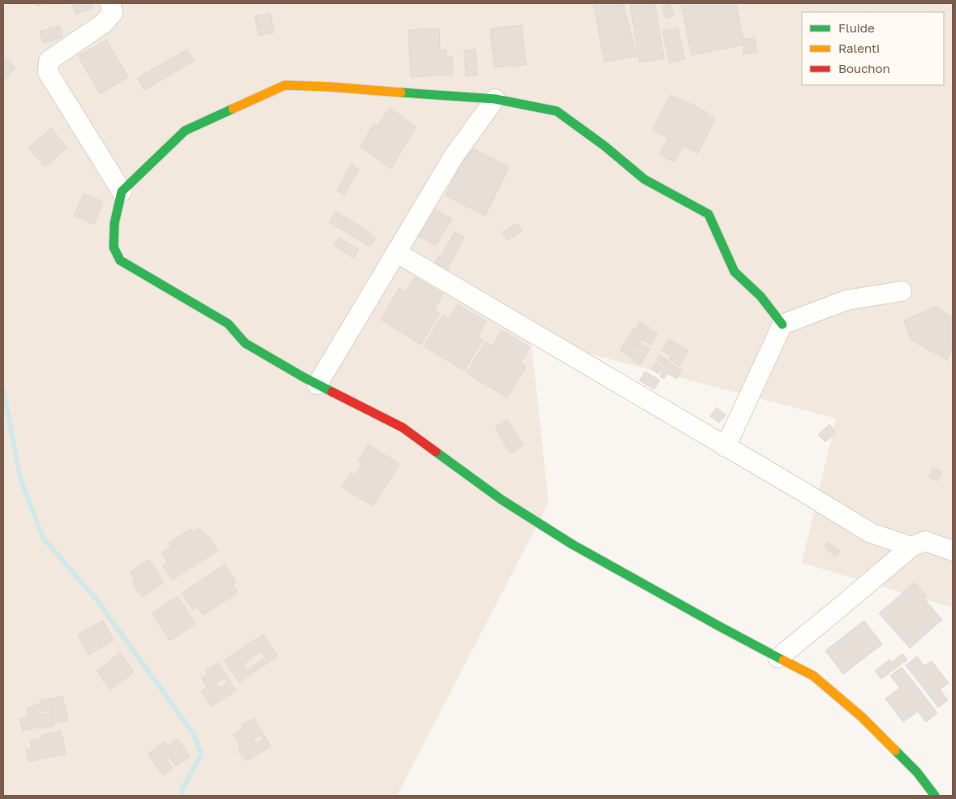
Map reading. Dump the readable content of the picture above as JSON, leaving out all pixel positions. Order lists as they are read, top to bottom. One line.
{"legend":["Fluide","Ralenti","Bouchon"]}
